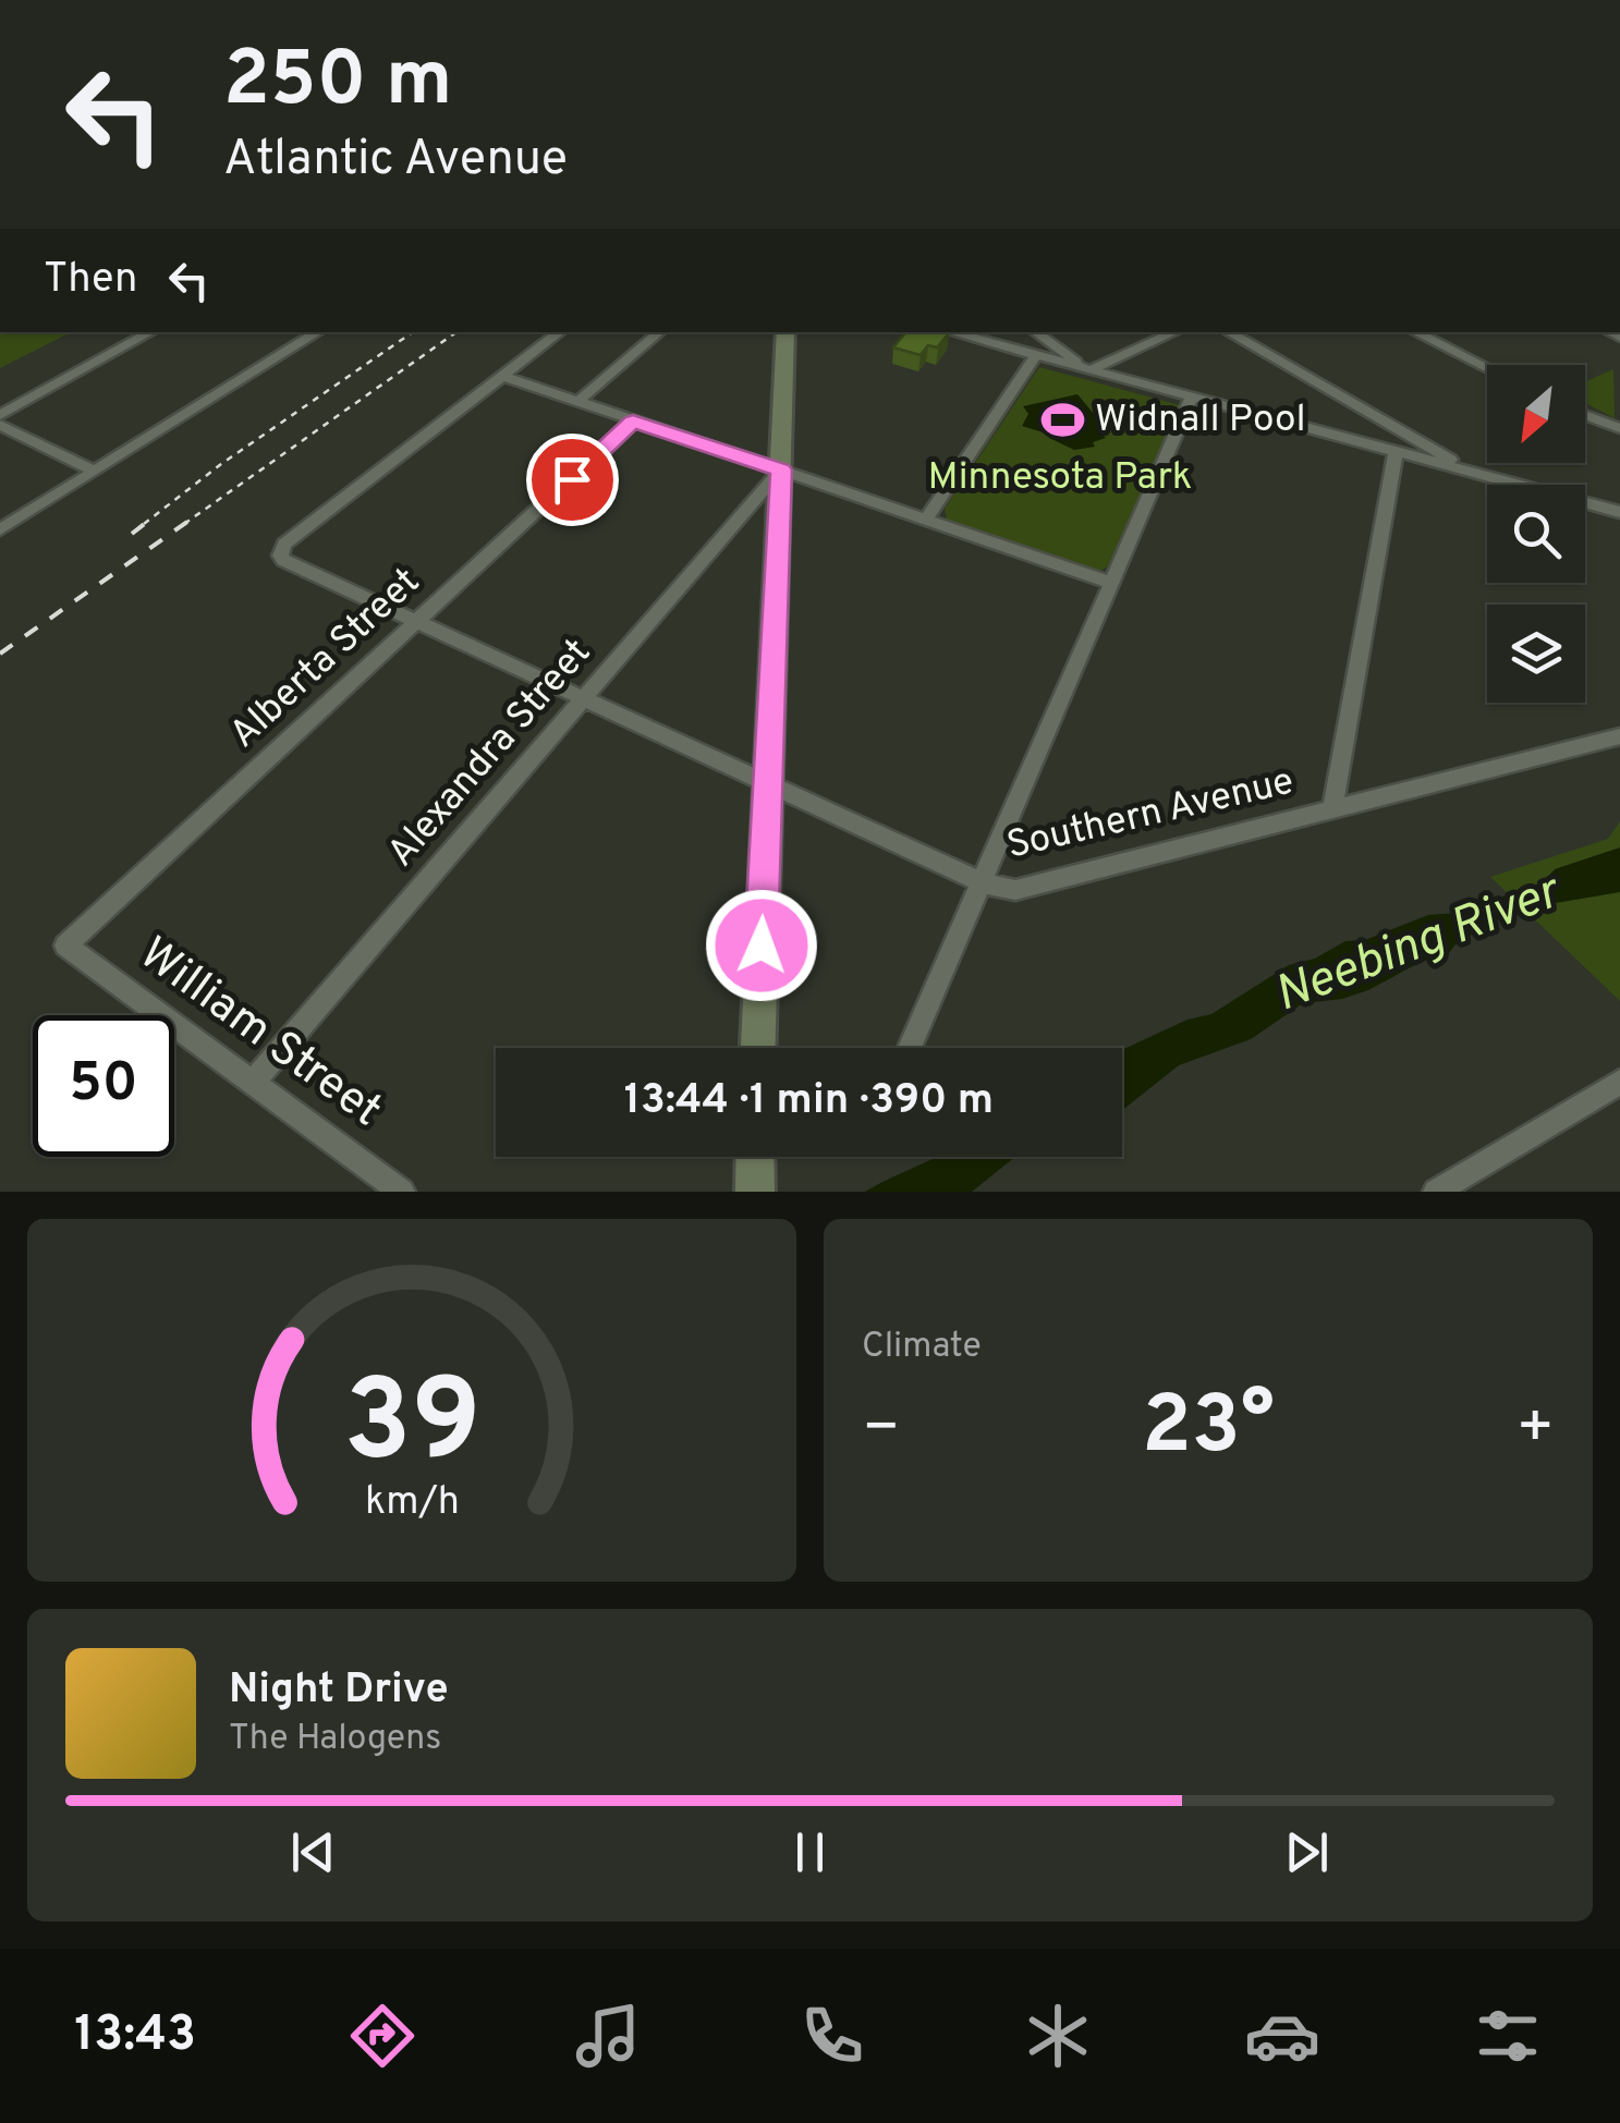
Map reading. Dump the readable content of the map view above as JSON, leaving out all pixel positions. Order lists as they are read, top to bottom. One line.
{"streets":{"street":["Alberta Street","Alexandra Street","Southern Avenue","William Street"]},"crossings":[["Alberta Street","Southern Avenue"],["Alberta Street","William Street"],["Alexandra Street","Southern Avenue"],["Alexandra Street","William Street"]],"water":["Neebing River"],"parks":["Minnesota Park"],"places":{"sports":["Widnall Pool"]},"north":"bottom left","page":{"turn":["250 m","Atlantic Avenue"],"then":"Then","limit":"50","trip":"13:44 · 1 min · 390 m","tile":"Climate","heat":["−","23°","+"],"song":["Night Drive","The Halogens"],"tabs":"13:43","gauge":["39","km/h"]}}
